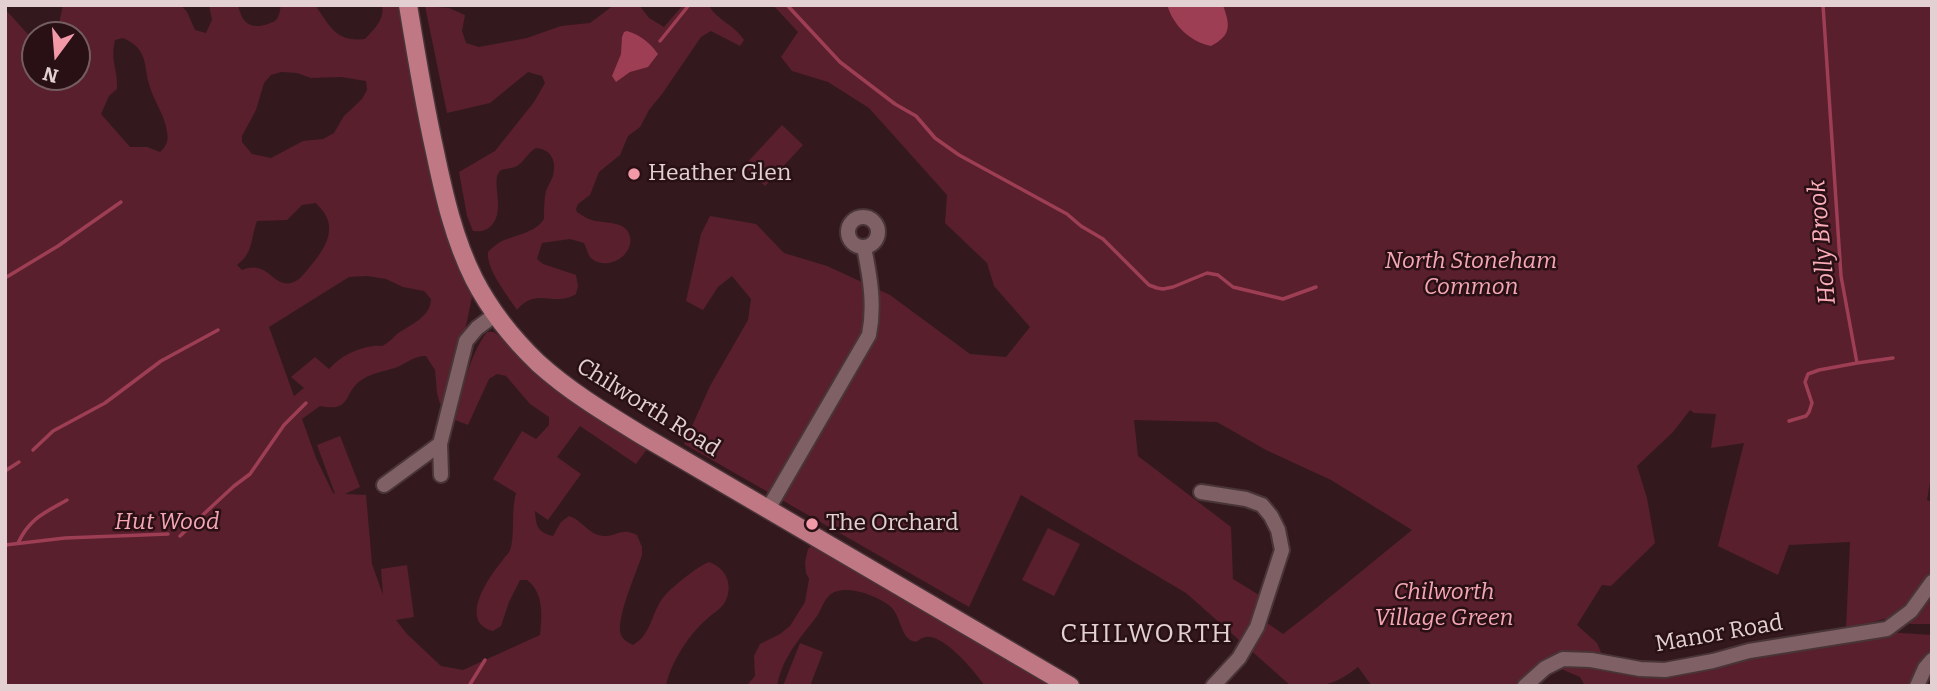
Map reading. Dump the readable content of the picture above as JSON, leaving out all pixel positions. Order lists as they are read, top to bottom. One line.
{"streets":{"main road":["Chilworth Road"],"street":["Manor Road"]},"districts":["CHILWORTH"],"water":["Holly Brook"],"parks":["North Stoneham Common","Hut Wood","Chilworth Village Green"],"places":["Heather Glen","The Orchard"],"north":"bottom"}
